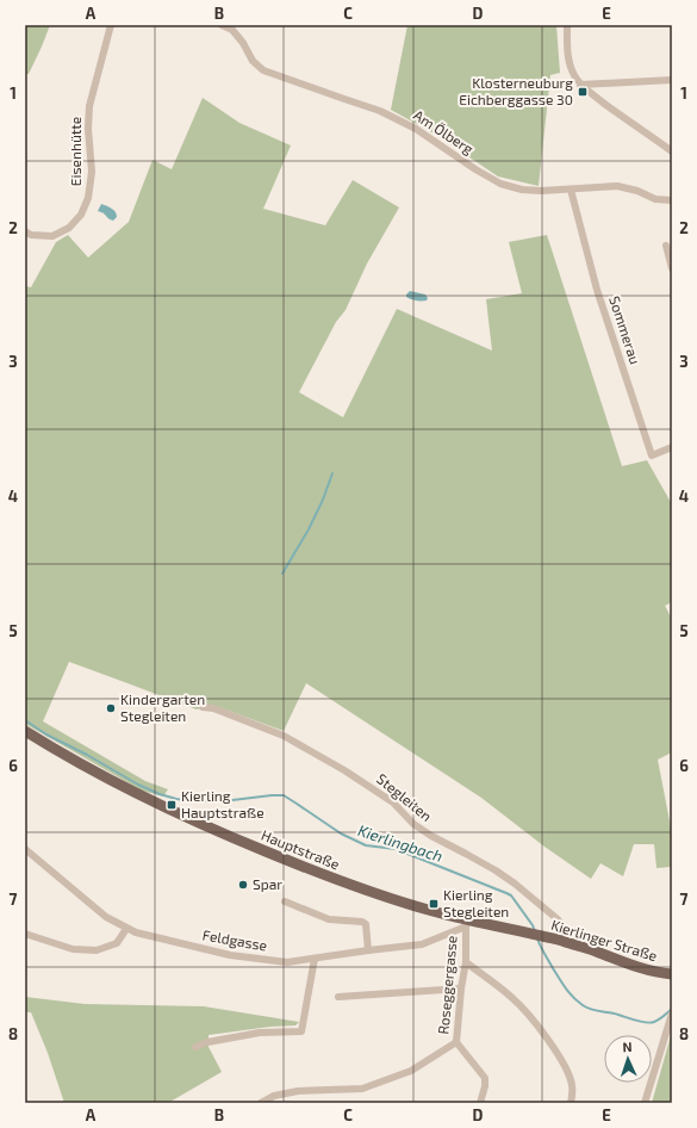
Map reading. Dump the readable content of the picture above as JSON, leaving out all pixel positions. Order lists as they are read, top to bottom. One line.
{"streets":{"main road":["Hauptstraße","Kierlinger Straße"],"street":["Am Ölberg","Eisenhütte","Sommerau","Stegleiten","Feldgasse","Roseggergasse"]},"crossings":[["Am Ölberg","Sommerau"],["Stegleiten","Kierlinger Straße"],["Hauptstraße","Feldgasse"],["Hauptstraße","Kierlinger Straße"],["Hauptstraße","Roseggergasse"],["Feldgasse","Roseggergasse"]],"water":["Kierlingbach"],"places":{"transit":["Klosterneuburg Eichberggasse 30","Kierling Hauptstraße","Kierling Stegleiten"],"other":["Kindergarten Stegleiten","Spar"]},"north":"top","grid":{"columns":["A","B","C","D","E"],"rows":["1","2","3","4","5","6","7","8"]}}
